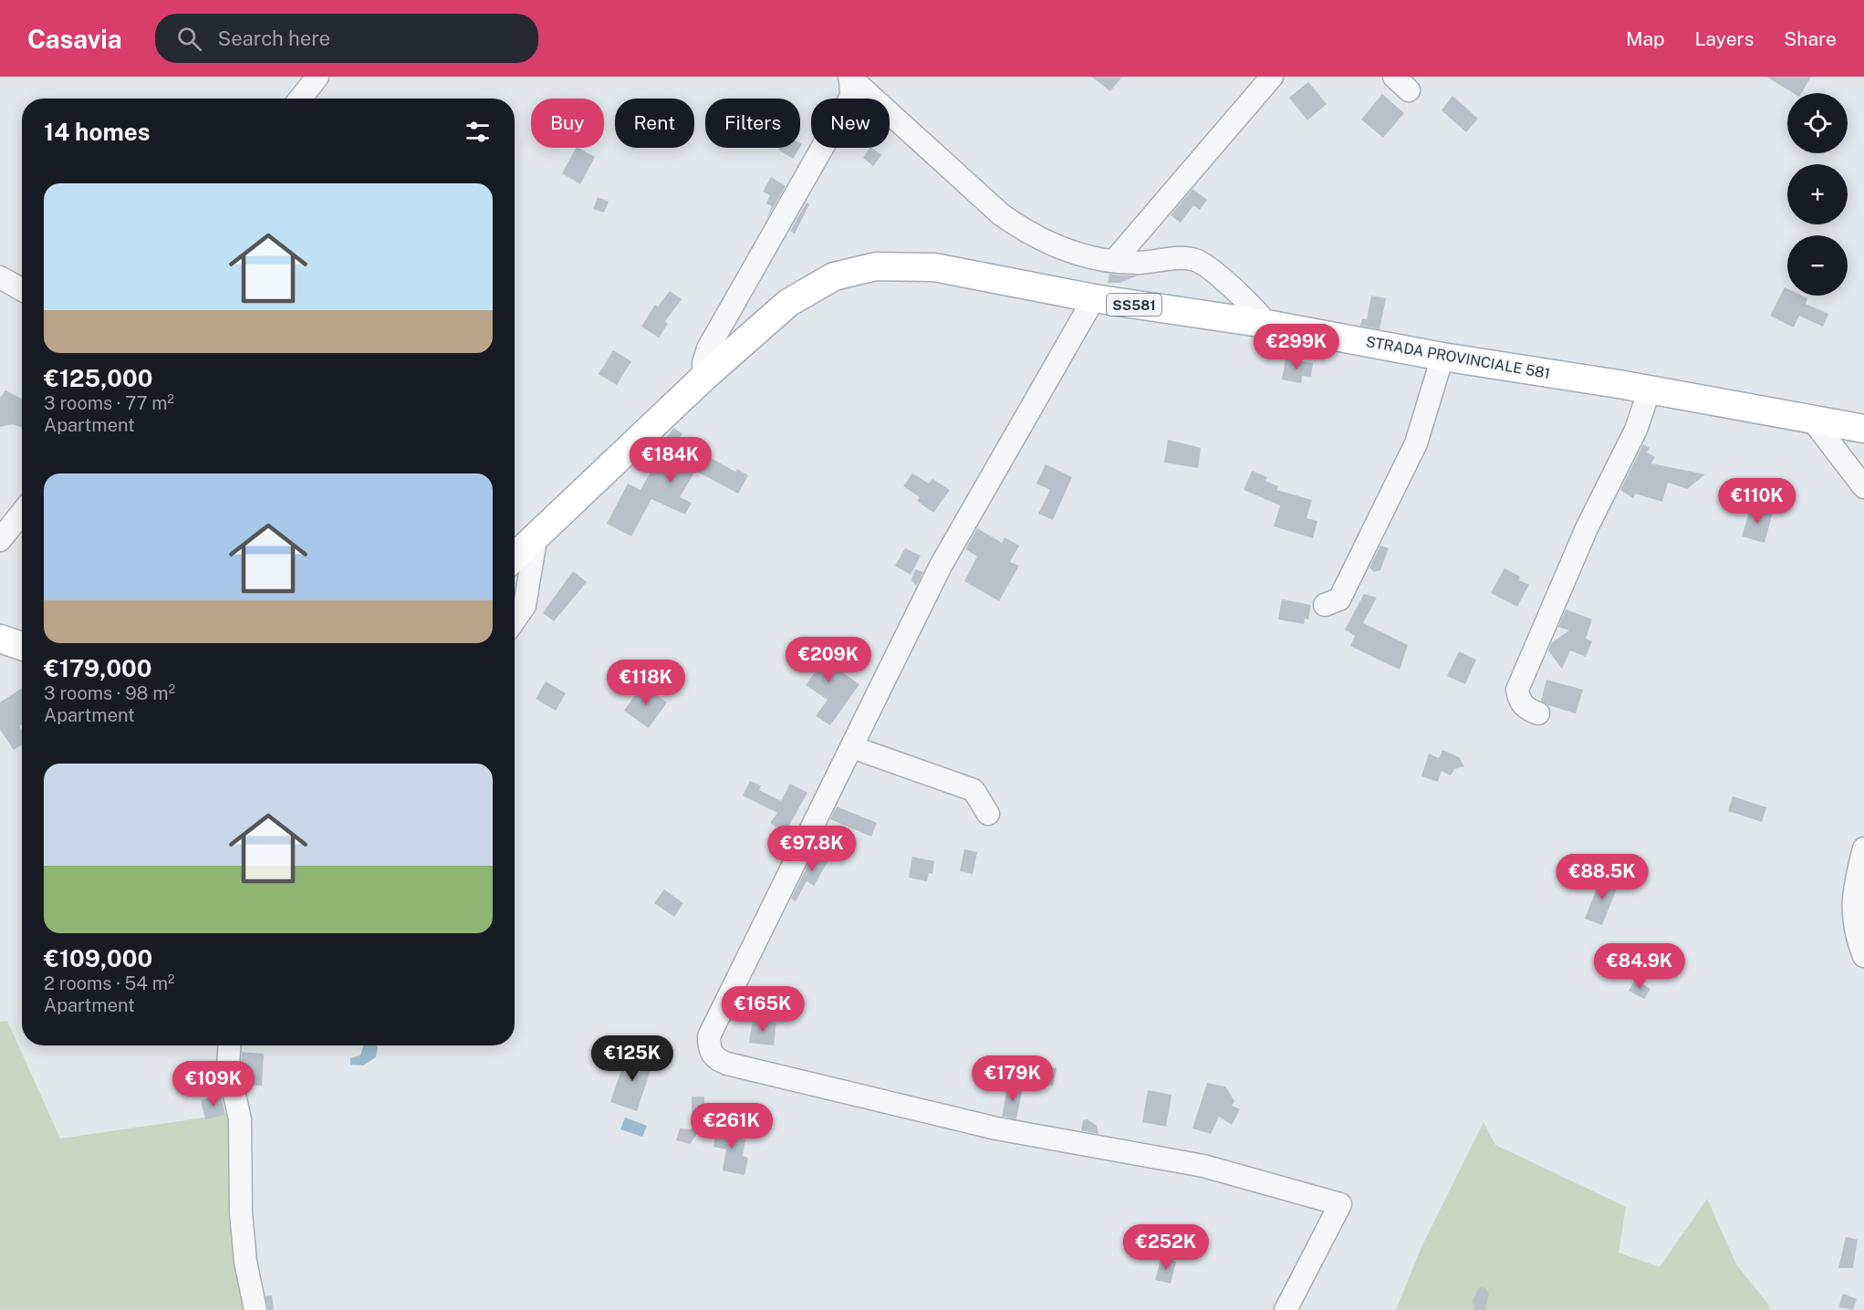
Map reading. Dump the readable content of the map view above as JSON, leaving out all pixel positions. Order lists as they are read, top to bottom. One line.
{"streets":{"main road":["SS581","STRADA PROVINCIALE 581"]},"page":{"header":"Casavia","search":"Search here","nav":["Map","Layers","Share"],"map_buttons":["+","−"],"chip":["Buy","Rent","Filters","New"],"heading":"14 homes","list":[{"name":"€125,000","note":"3 rooms · 77 m² · Apartment"},{"name":"€179,000","note":"3 rooms · 98 m² · Apartment"},{"name":"€109,000","note":"2 rooms · 54 m² · Apartment"}],"price":["€299K","€184K","€110K","€209K","€118K","€97.8K","€88.5K","€84.9K","€165K","€125K","€179K","€109K","€261K","€252K"]}}
